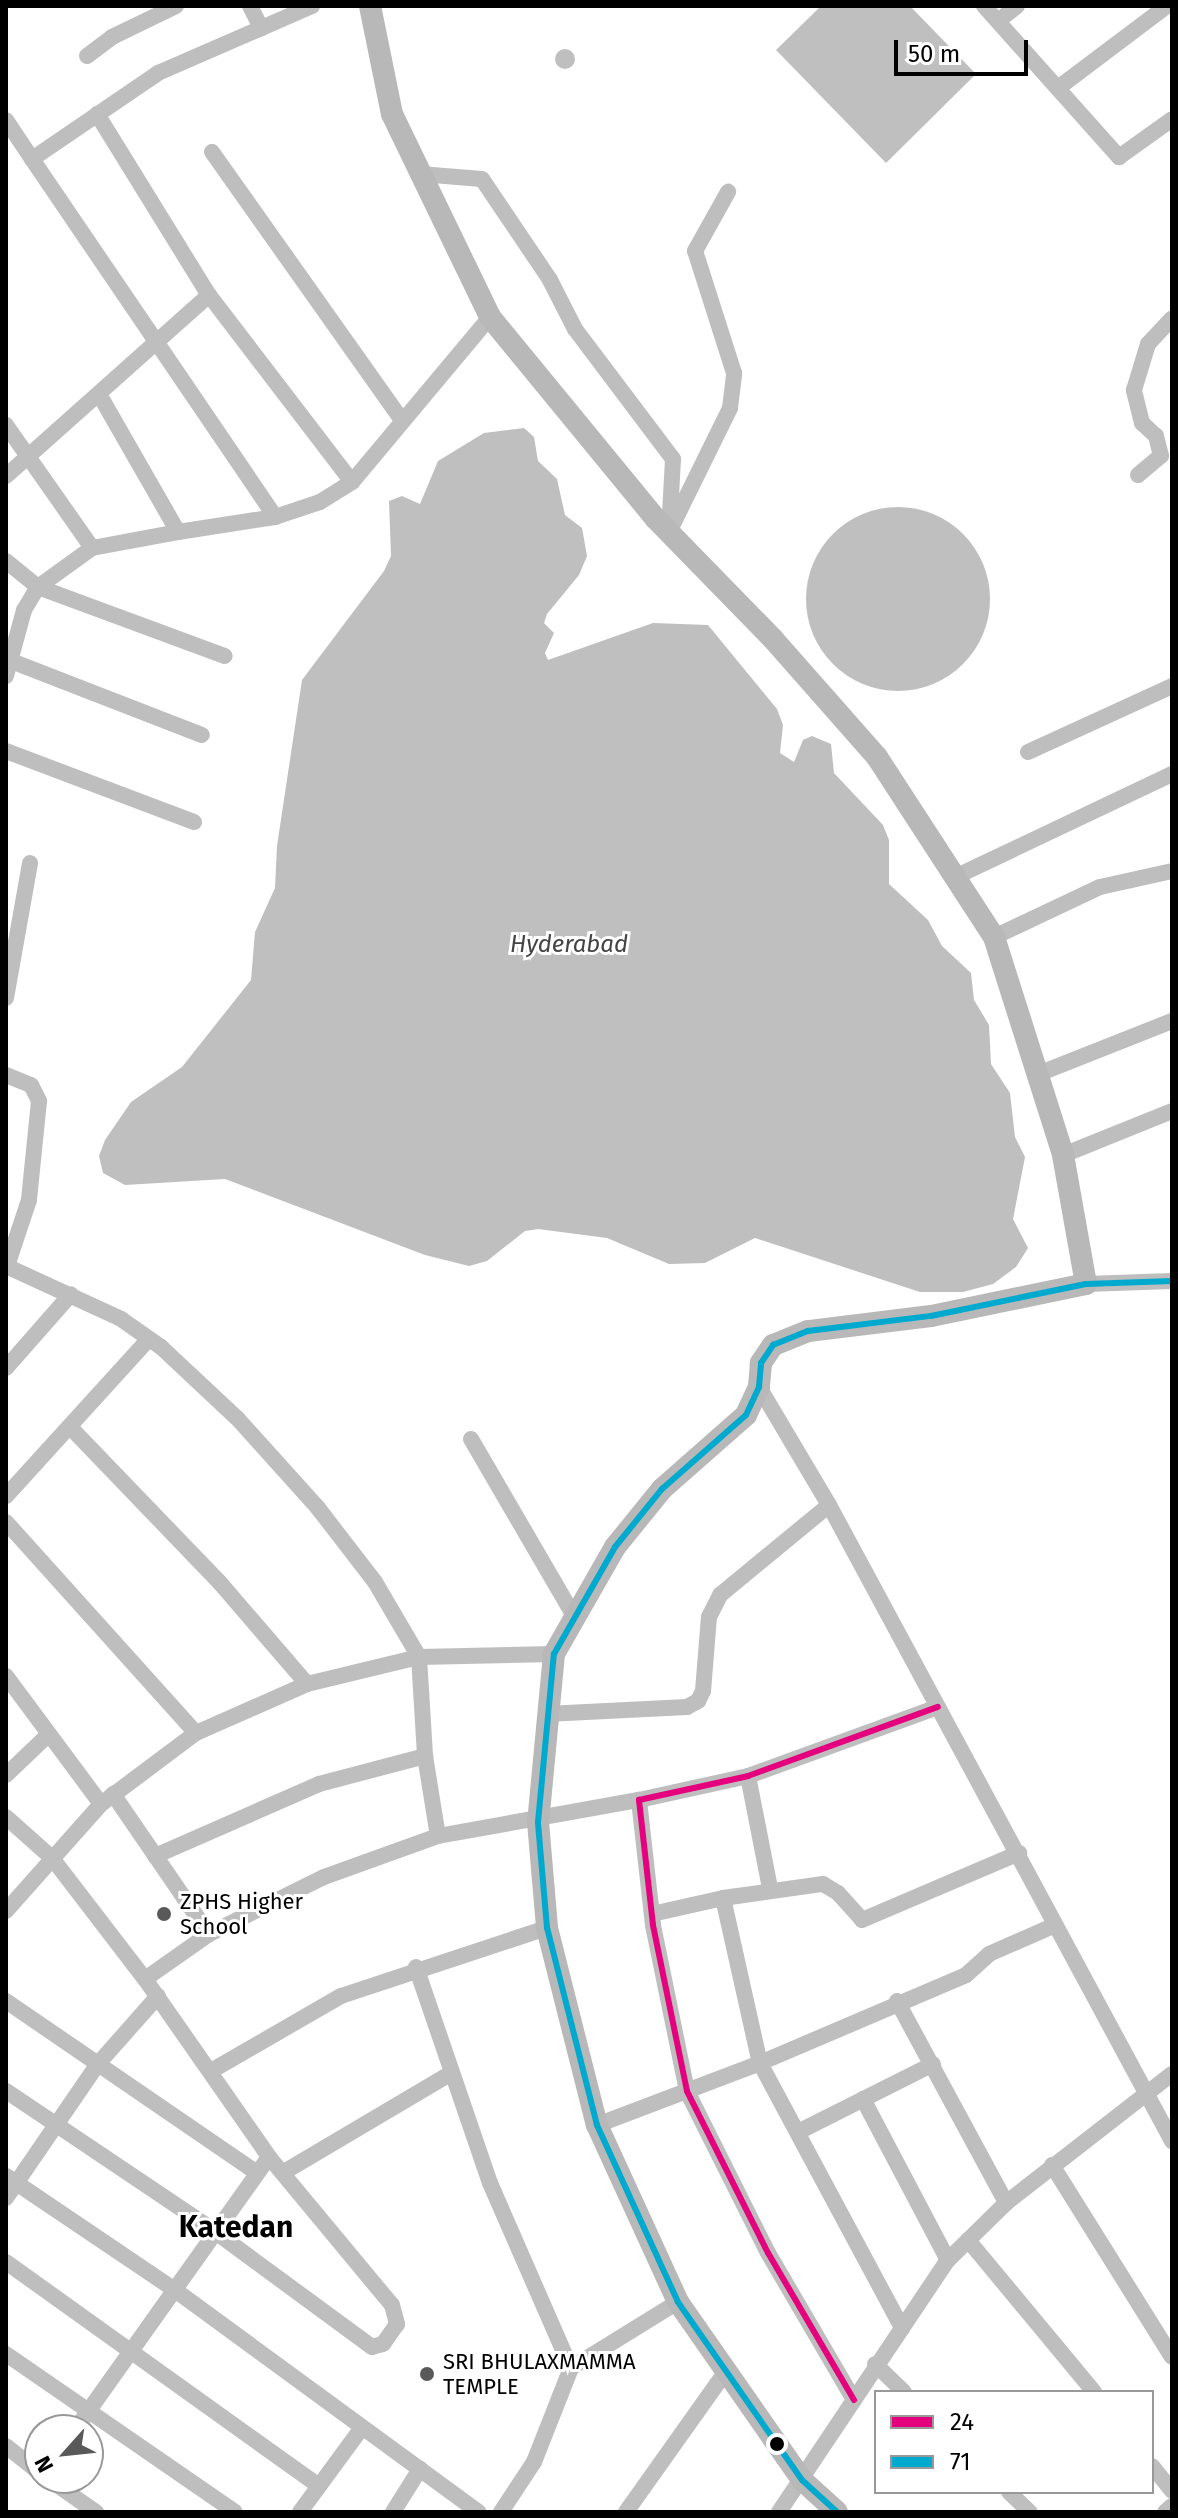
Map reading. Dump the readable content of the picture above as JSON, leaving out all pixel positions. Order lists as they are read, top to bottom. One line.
{"districts":["Katedan"],"water":["Hyderabad"],"places":["ZPHS Higher School","SRI BHULAXMAMMA TEMPLE"],"lines":["transit line 71","transit line 24"],"legend":["24","71"],"scale_bar":"50 m","north":"bottom left"}
